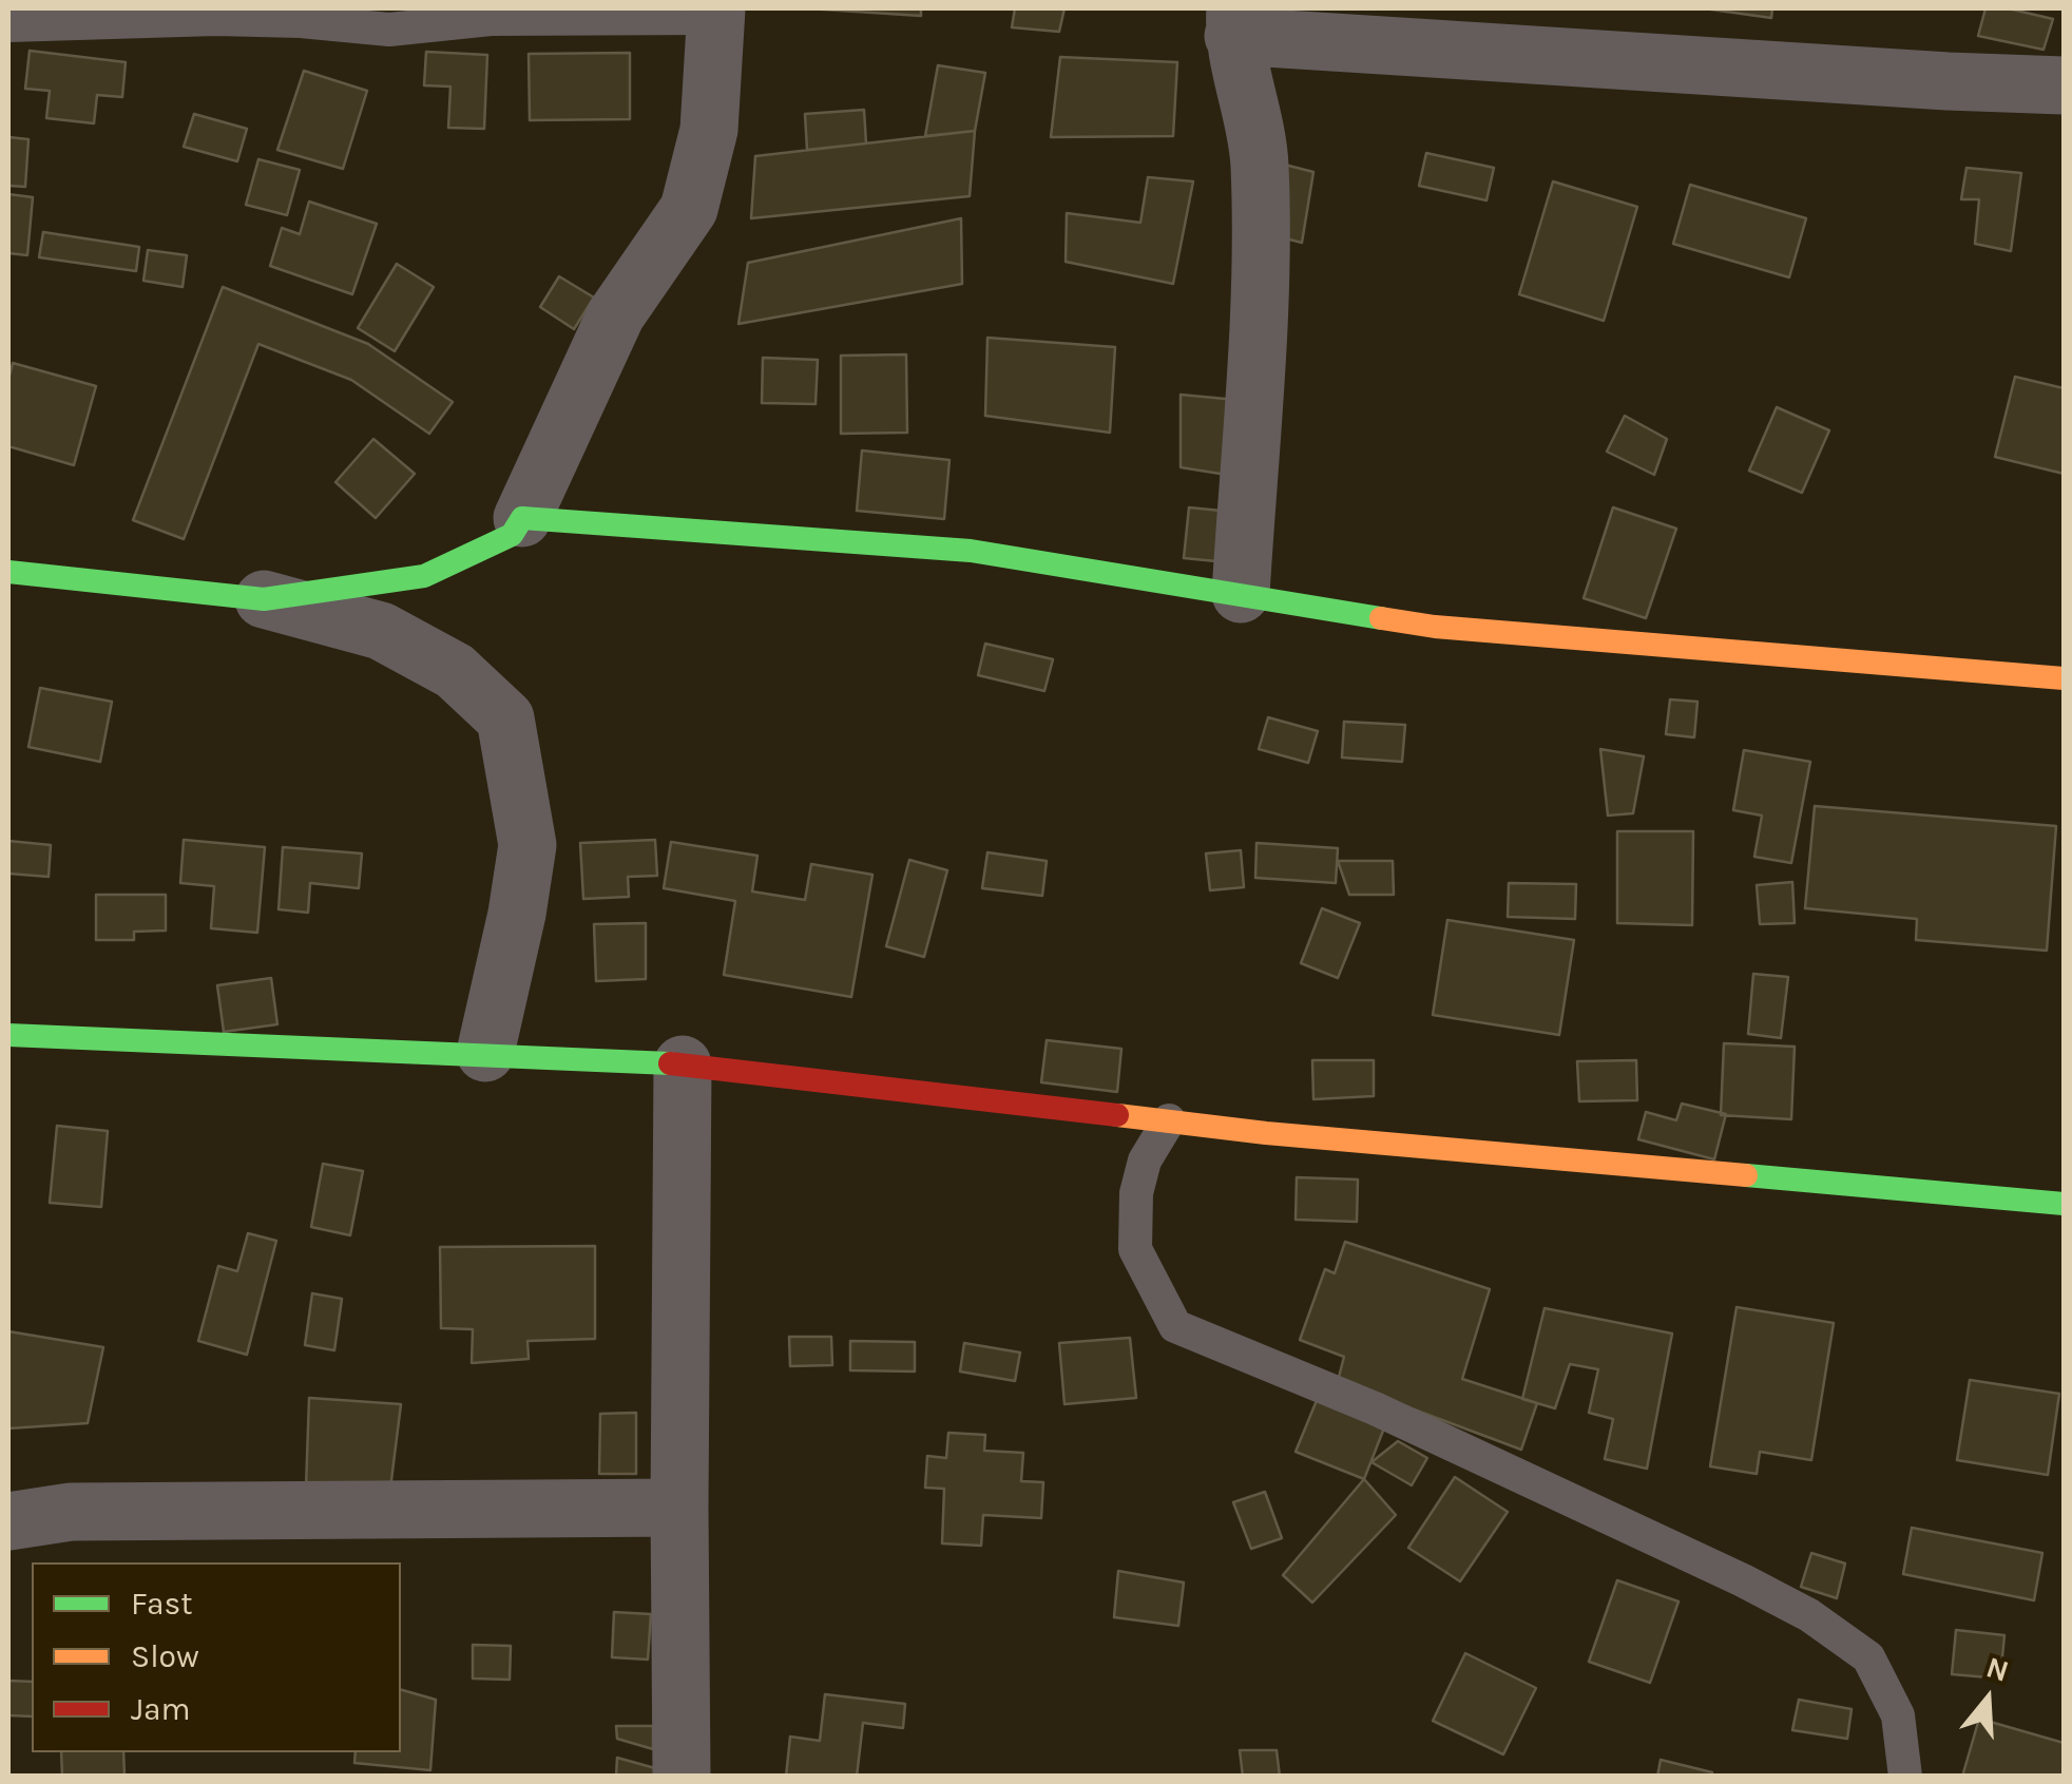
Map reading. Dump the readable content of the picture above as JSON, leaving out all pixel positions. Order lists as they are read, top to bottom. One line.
{"legend":["Fast","Slow","Jam"],"north":"top"}
